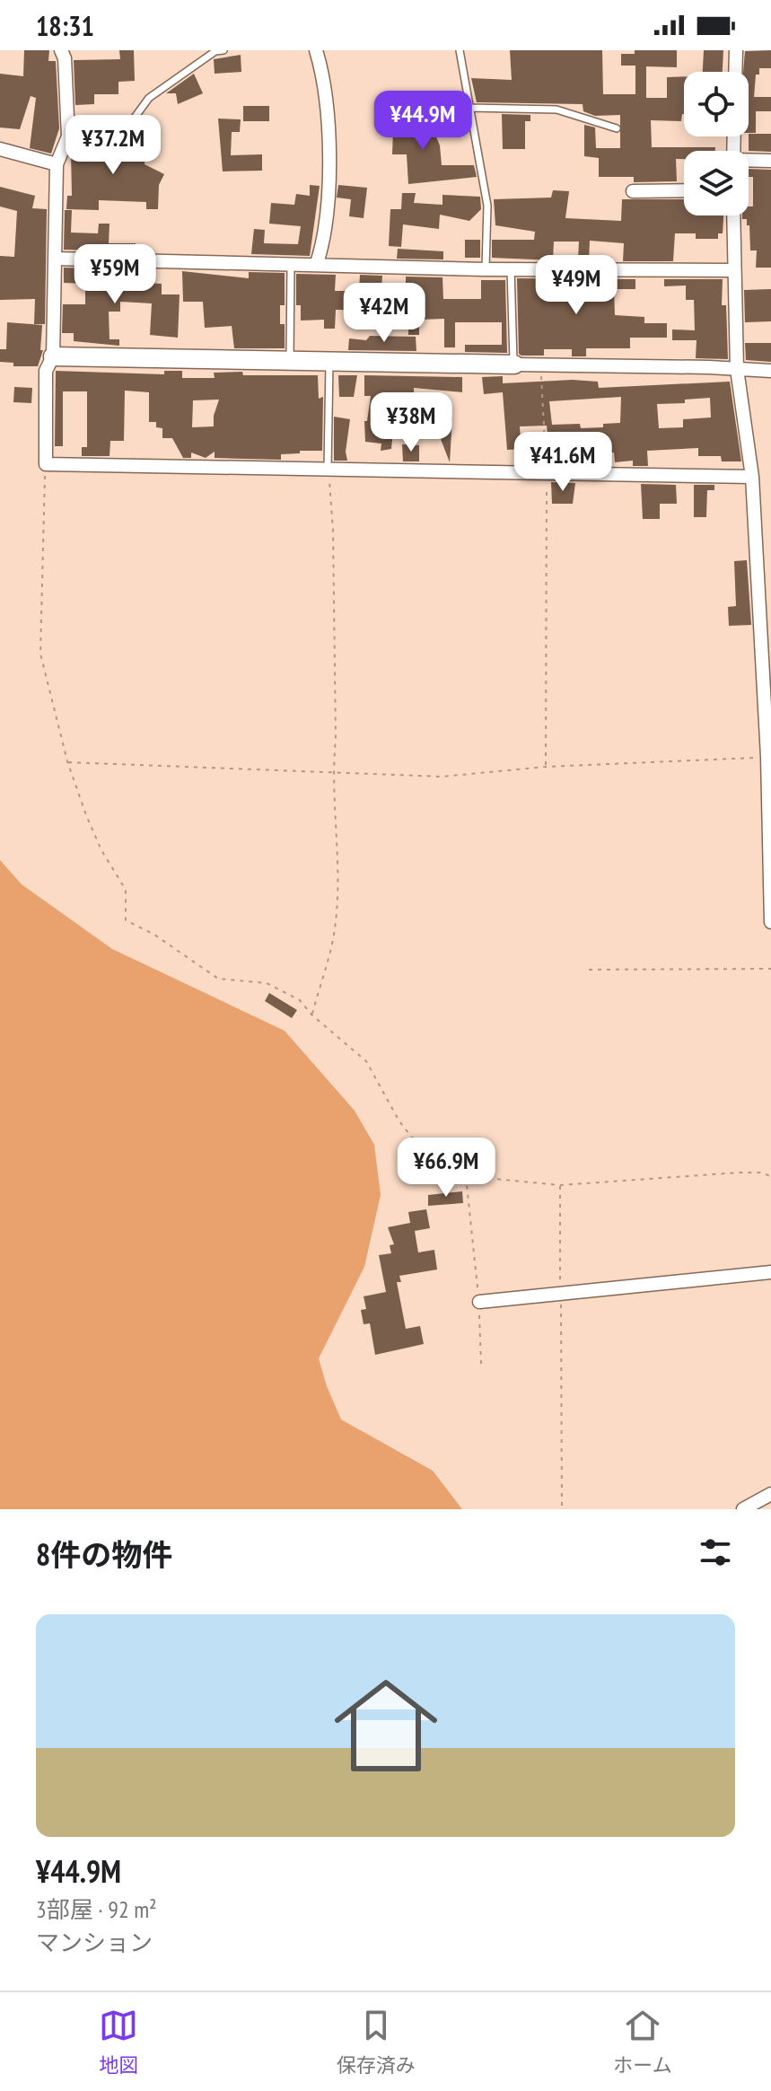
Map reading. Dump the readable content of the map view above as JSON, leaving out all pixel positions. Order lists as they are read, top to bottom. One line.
{"page":{"status":"18:31","price":["¥44.9M","¥37.2M","¥59M","¥49M","¥42M","¥38M","¥41.6M","¥66.9M"],"heading":"8件の物件","list":[{"name":"¥44.9M","note":"3部屋 · 92 m² · マンション"}],"tabs":["地図","保存済み","ホーム"]}}
